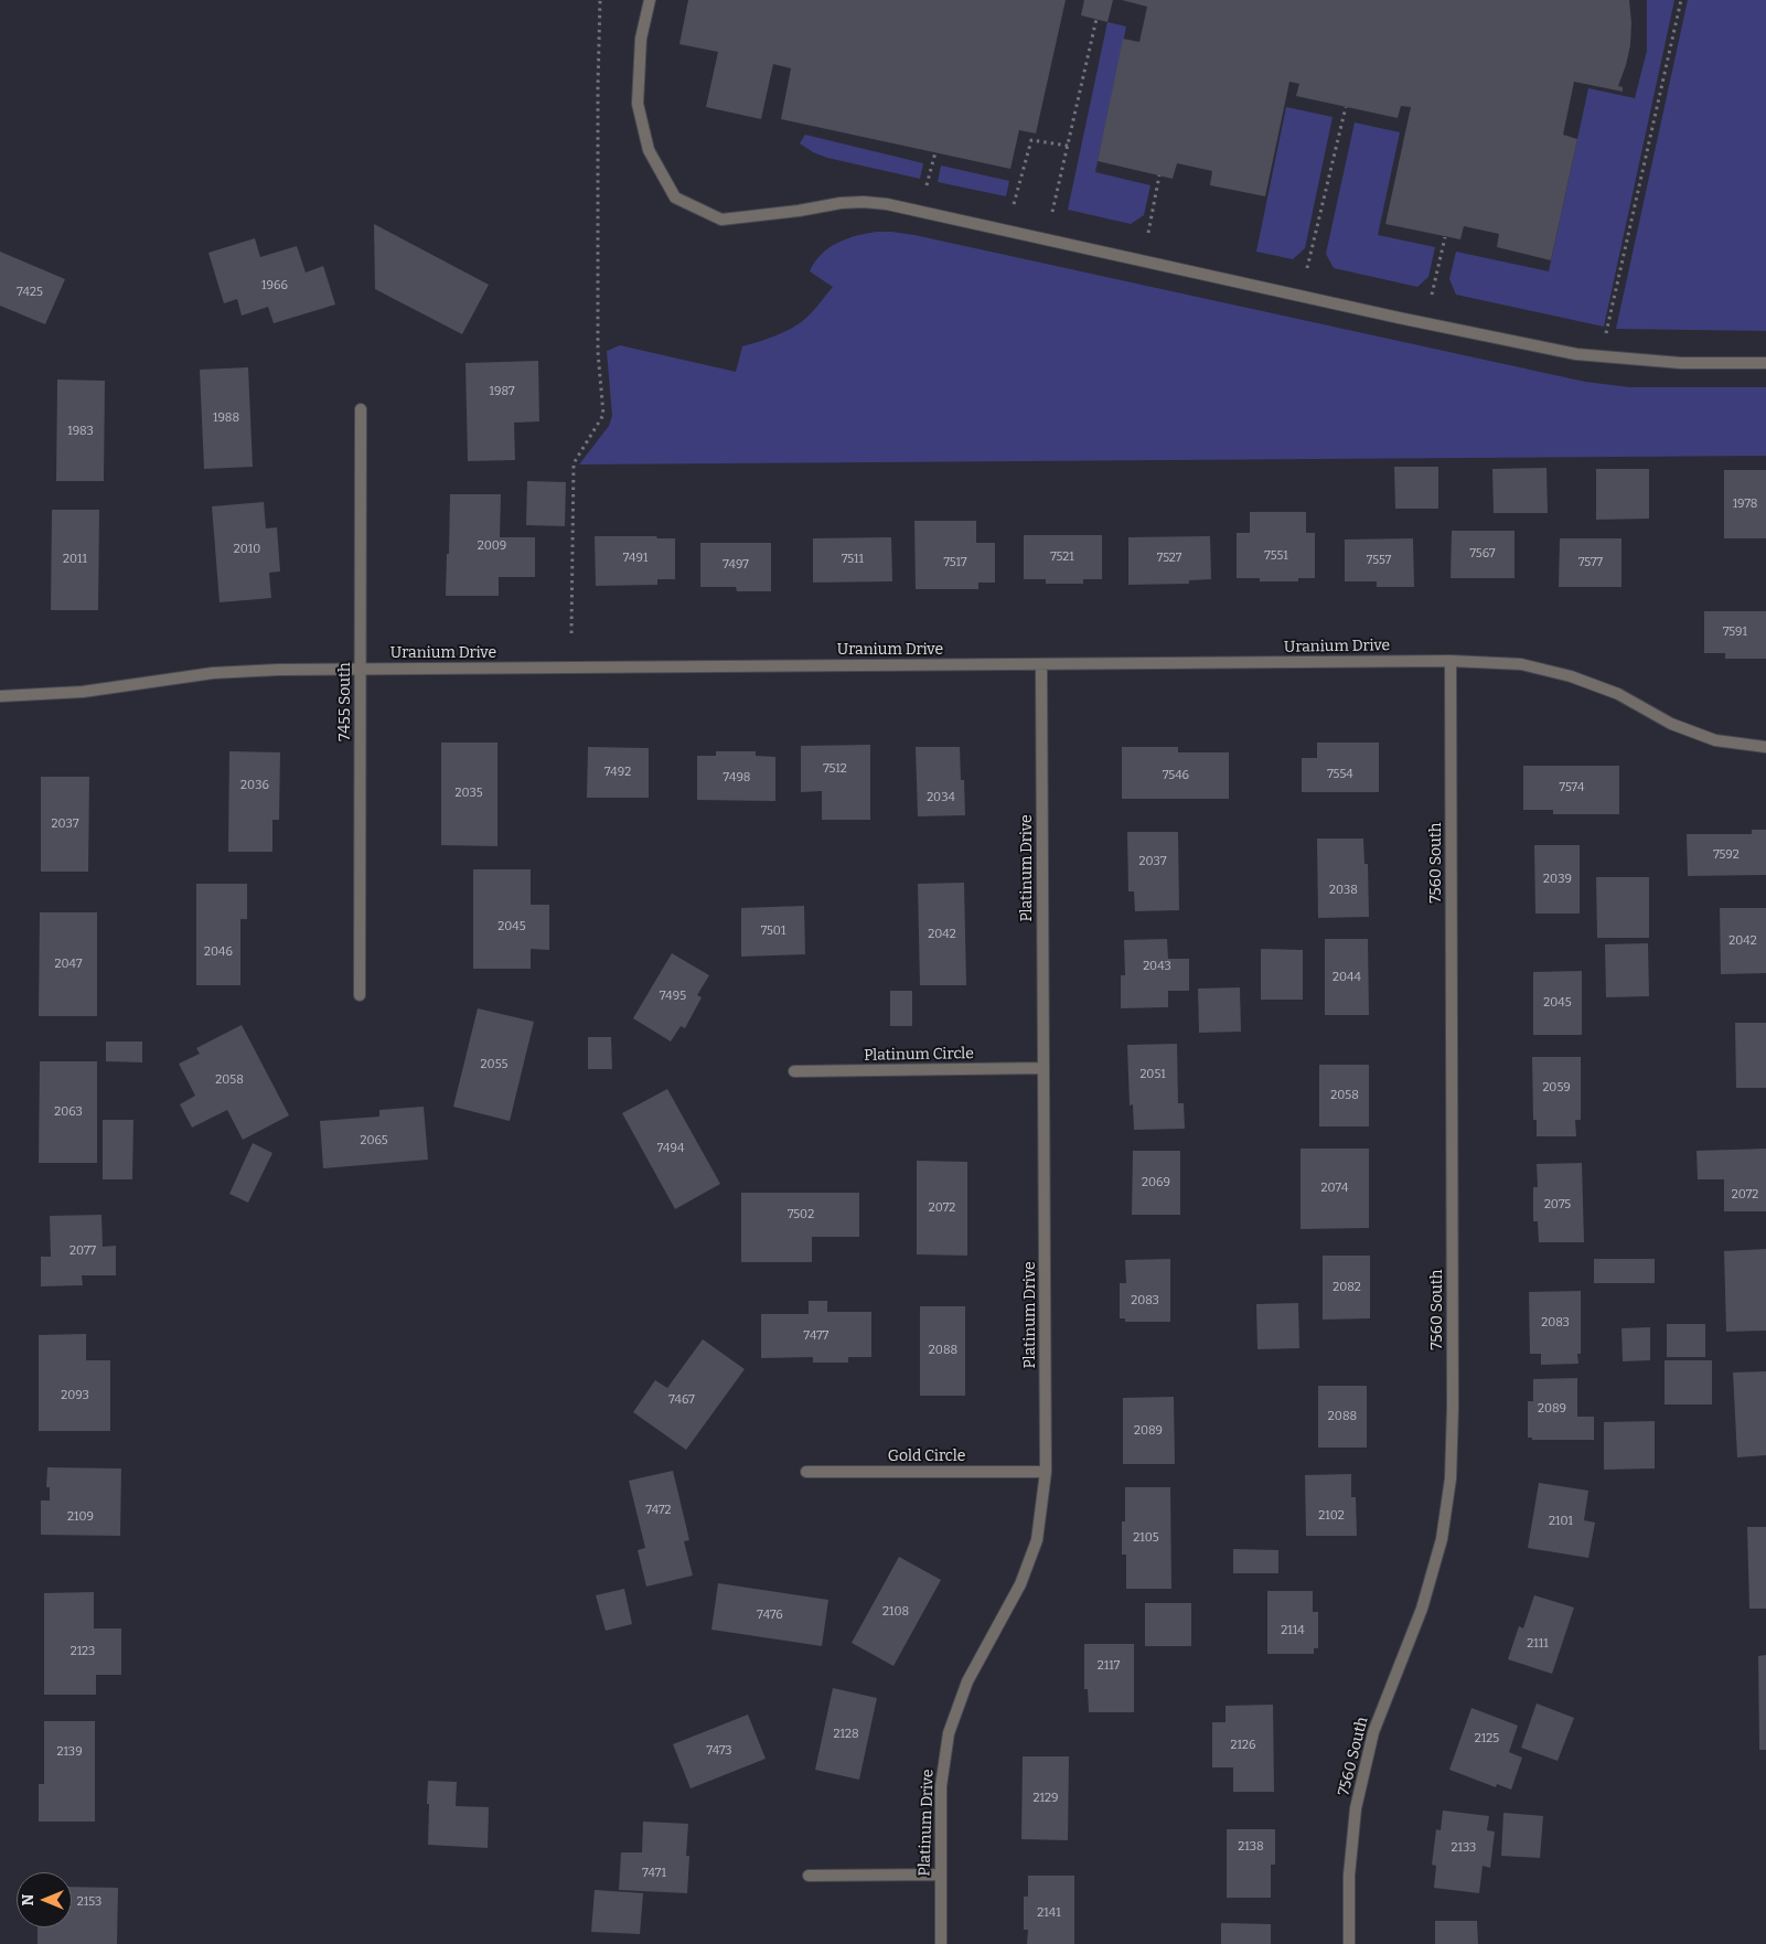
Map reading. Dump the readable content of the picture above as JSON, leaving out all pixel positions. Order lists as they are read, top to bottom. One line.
{"streets":{"street":["Uranium Drive","7455 South","7560 South","Platinum Drive","Platinum Circle","Gold Circle"]},"crossings":[["Uranium Drive","7455 South"],["Uranium Drive","7560 South"],["Uranium Drive","Platinum Drive"],["Platinum Drive","Platinum Circle"],["Platinum Drive","Gold Circle"]],"house_numbers":["1966","7425","1987","1988","1983","1978","2009","2010","7567","7551","7521","7491","7527","2011","7511","7557","7517","7577","7497","7591","7512","7492","7554","7546","7498","2036","7574","2035","2034","2037","7592","2037","2039","2038","2045","7501","2042","2042","2046","2047","2043","2044","7495","2045","2055","2051","2058","2059","2058","2063","2065","7494","2069","2074","2072","2075","2072","7502","2077","2082","2083","2083","7477","2088","2093","7467","2089","2088","2089","7472","2102","2109","2101","2105","2108","7476","2114","2111","2123","2117","2128","2125","2126","7473","2139","2129","2138","2133","7471","2153","2141"],"north":"left"}
